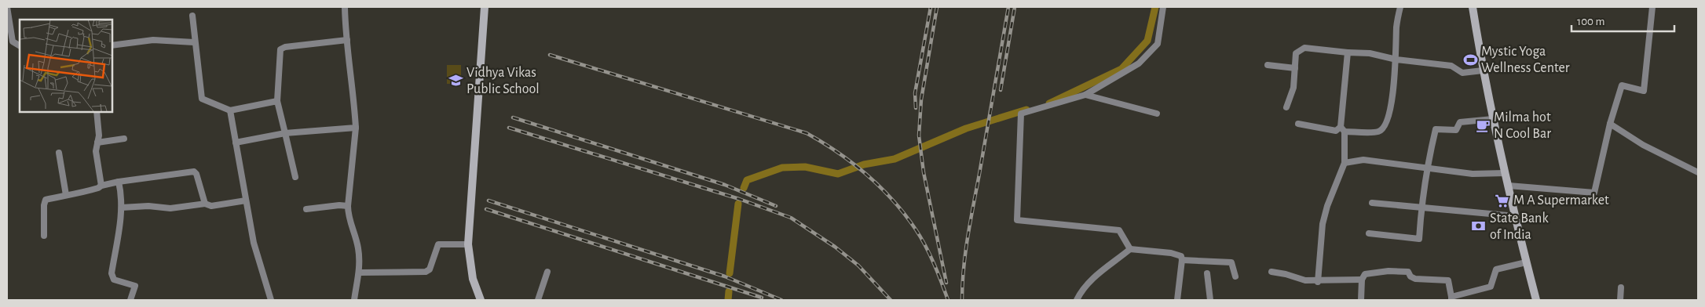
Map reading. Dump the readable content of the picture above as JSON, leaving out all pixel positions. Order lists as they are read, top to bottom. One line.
{"places":{"sports":["Mystic Yoga Wellness Center"],"school or university":["Vidhya Vikas Public School"],"cafe":["Milma hot N Cool Bar"],"supermarket":["M A Supermarket"],"bank":["State Bank of India"]},"scale_bar":"100 m"}
